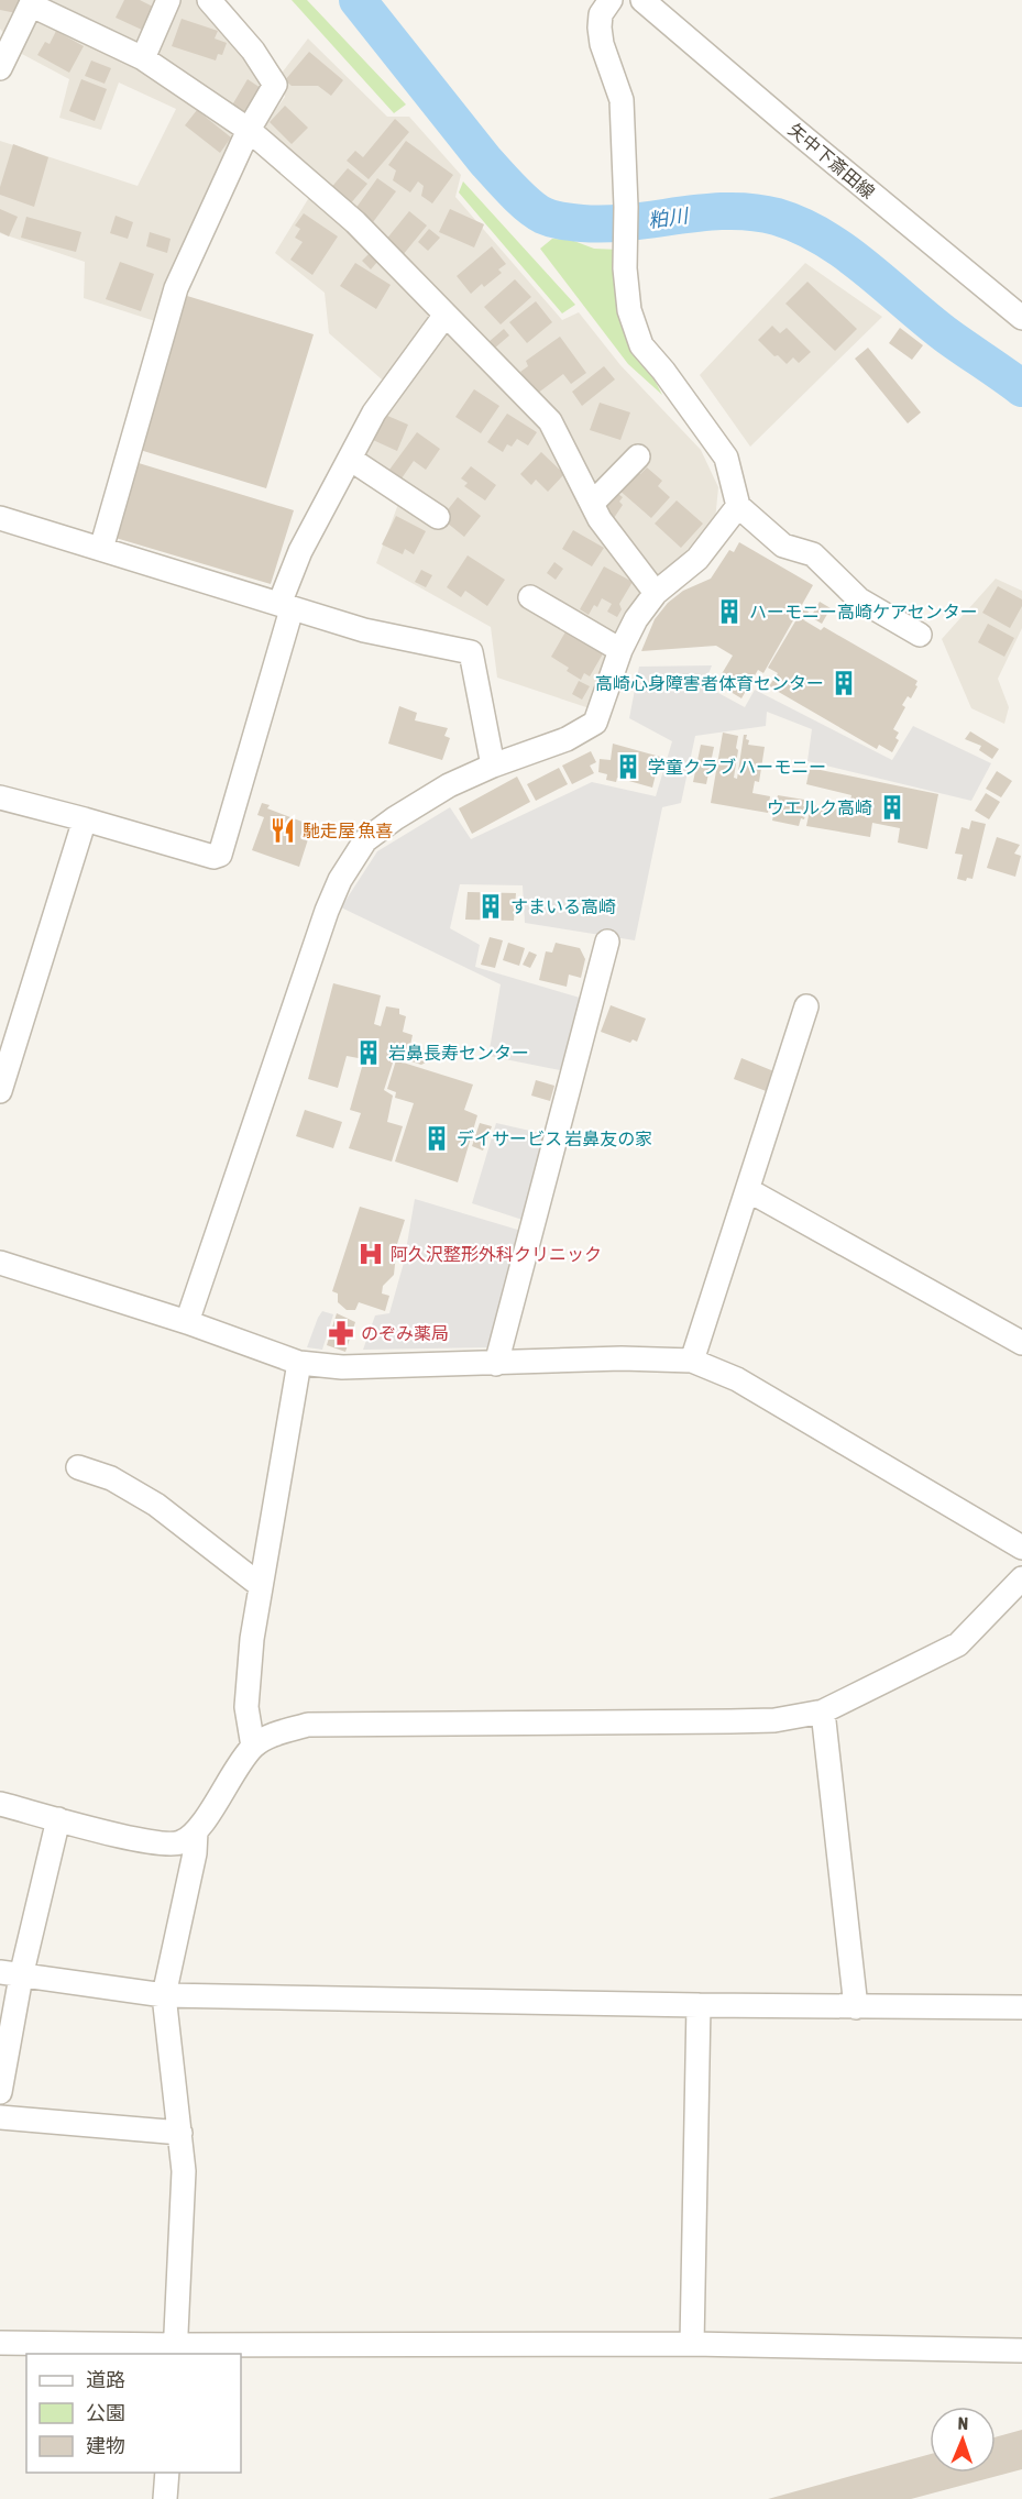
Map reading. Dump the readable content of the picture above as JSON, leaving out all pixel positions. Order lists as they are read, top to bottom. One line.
{"streets":{"street":["矢中下斎田線"]},"water":["粕川"],"places":{"building":["ハーモニー高崎ケアセンター","高崎心身障害者体育センター","学童クラブ ハーモニー","ウエルク高崎","すまいる高崎","岩鼻長寿センター","デイサービス 岩鼻友の家"],"restaurant":["馳走屋 魚喜"],"hospital":["阿久沢整形外科クリニック"],"pharmacy":["のぞみ薬局"]},"legend":["道路","公園","建物"],"north":"top"}
